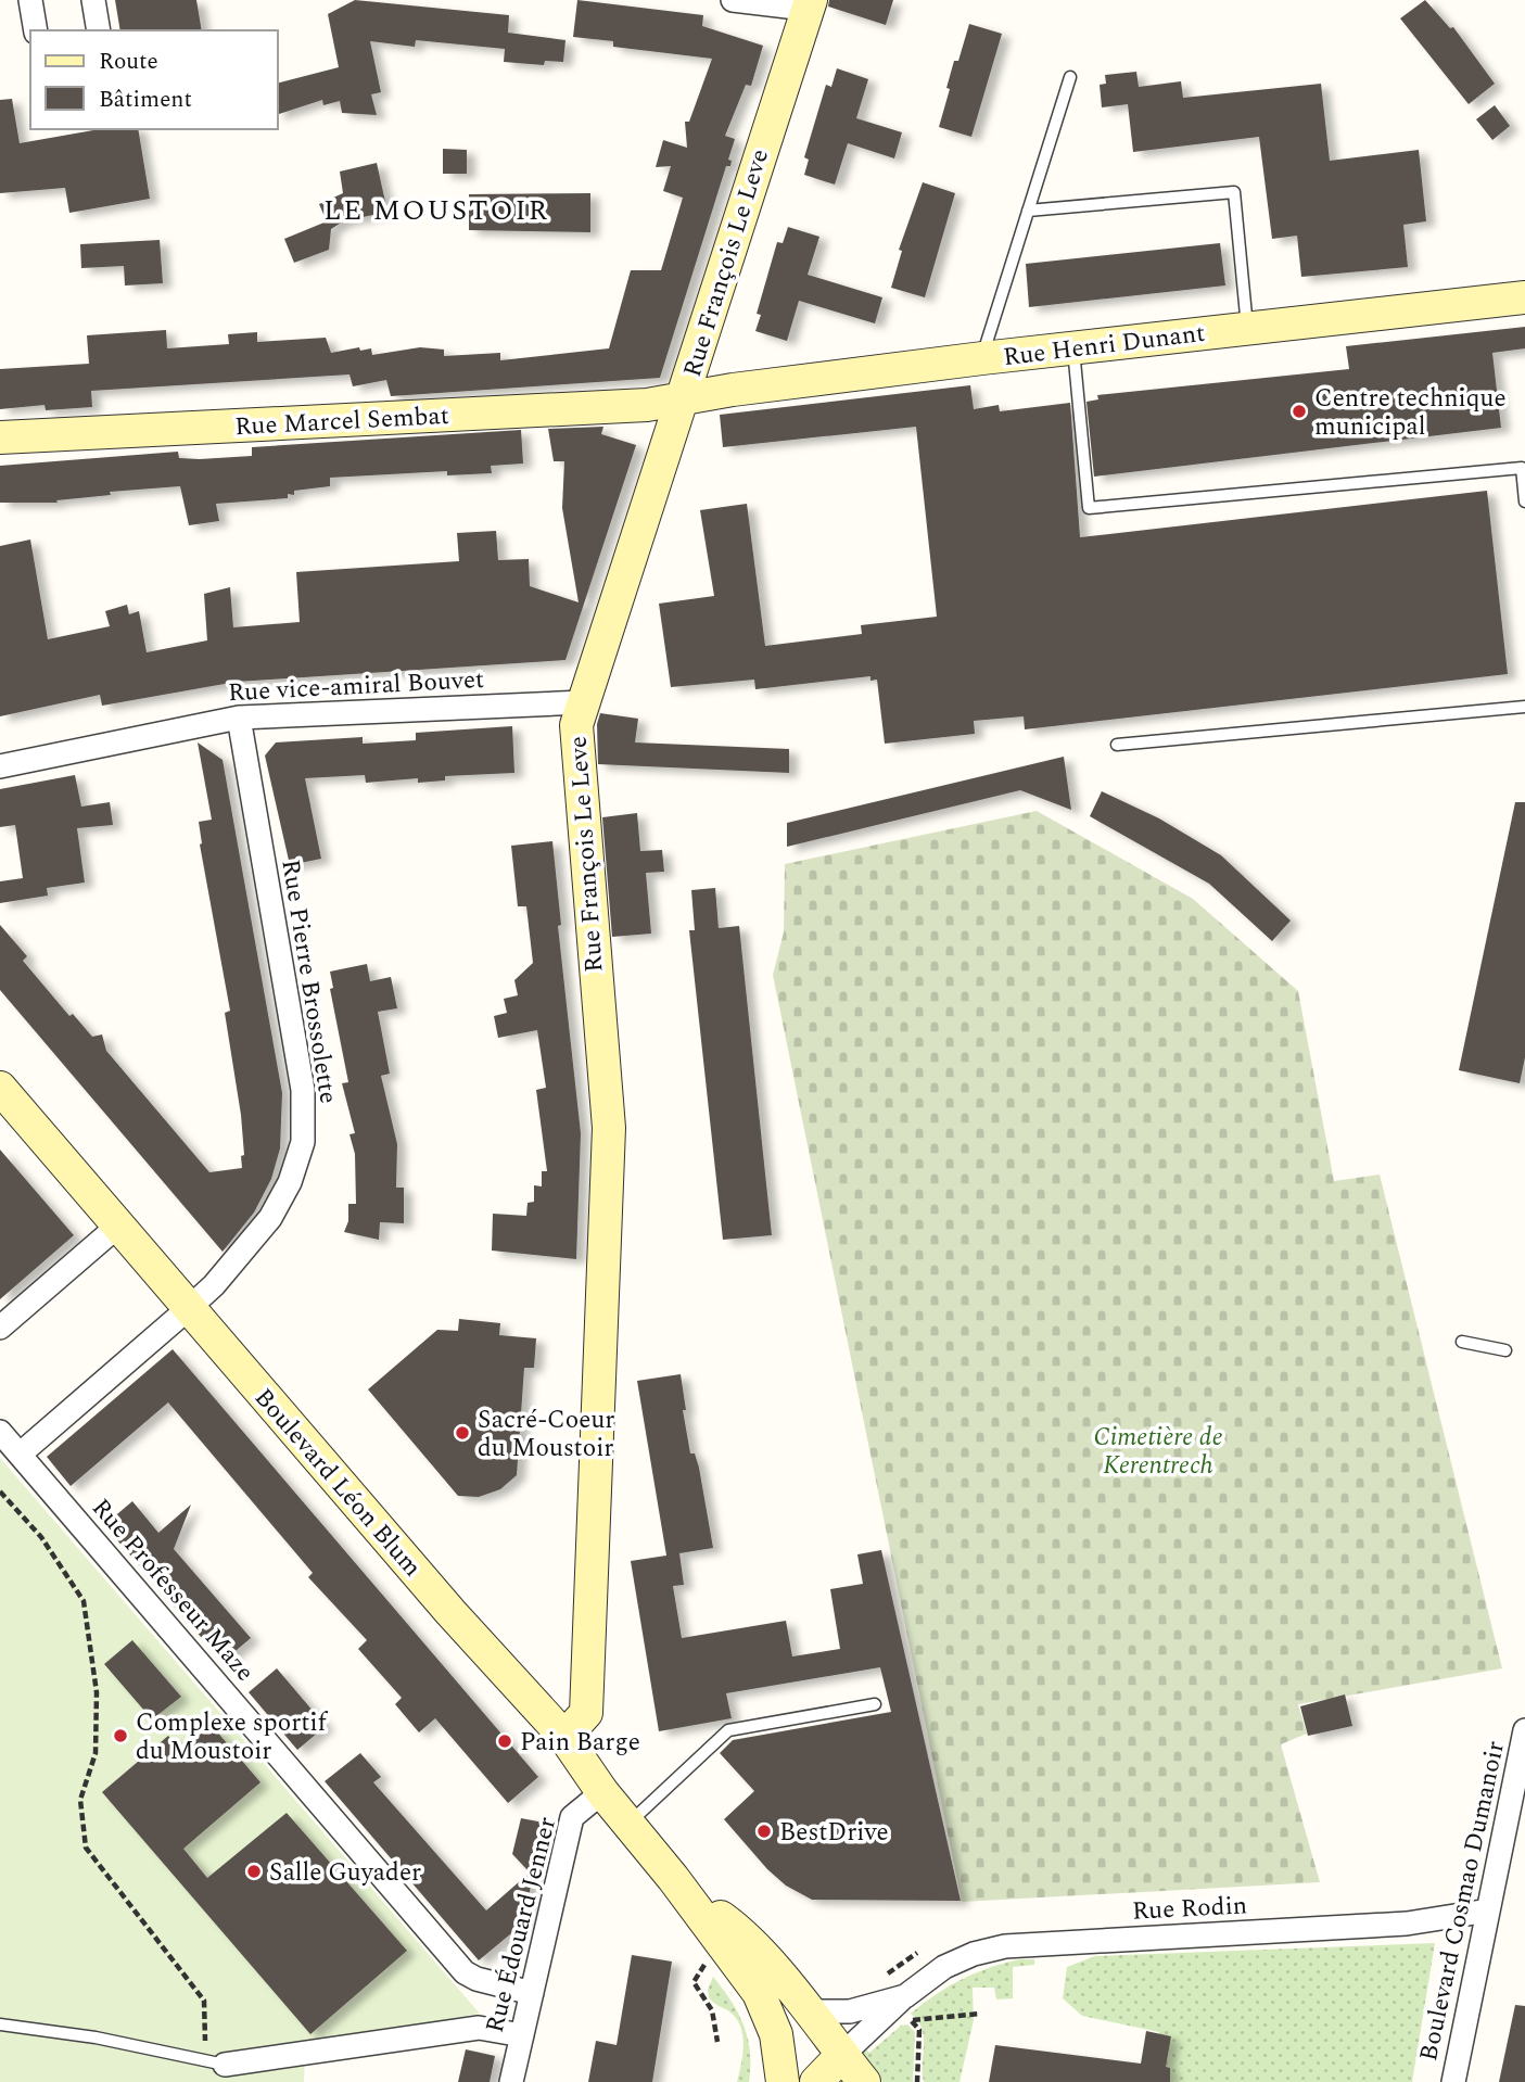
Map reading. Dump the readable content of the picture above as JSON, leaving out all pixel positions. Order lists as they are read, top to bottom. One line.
{"streets":{"street":["Rue François Le Leve","Rue Henri Dunant","Rue Marcel Sembat","Rue vice-amiral Bouvet","Rue Pierre Brossolette","Boulevard Léon Blum","Rue Professeur Maze","Boulevard Cosmao Dumanoir","Rue Rodin","Rue Édouard Jenner"]},"crossings":[["Rue François Le Leve","Rue Henri Dunant"],["Rue François Le Leve","Rue Marcel Sembat"],["Rue François Le Leve","Rue vice-amiral Bouvet"],["Rue François Le Leve","Boulevard Léon Blum"],["Rue Henri Dunant","Rue Marcel Sembat"],["Rue vice-amiral Bouvet","Rue Pierre Brossolette"],["Rue Pierre Brossolette","Boulevard Léon Blum"],["Rue Pierre Brossolette","Rue Professeur Maze"],["Boulevard Léon Blum","Rue Rodin"],["Boulevard Léon Blum","Rue Édouard Jenner"],["Rue Professeur Maze","Rue Édouard Jenner"],["Boulevard Cosmao Dumanoir","Rue Rodin"]],"districts":["LE MOUSTOIR"],"parks":["Cimetière de Kerentrech"],"places":["Centre technique municipal","Sacré-Coeur du Moustoir","Complexe sportif du Moustoir","Pain Barge","BestDrive","Salle Guyader"],"legend":["Route","Bâtiment"]}
